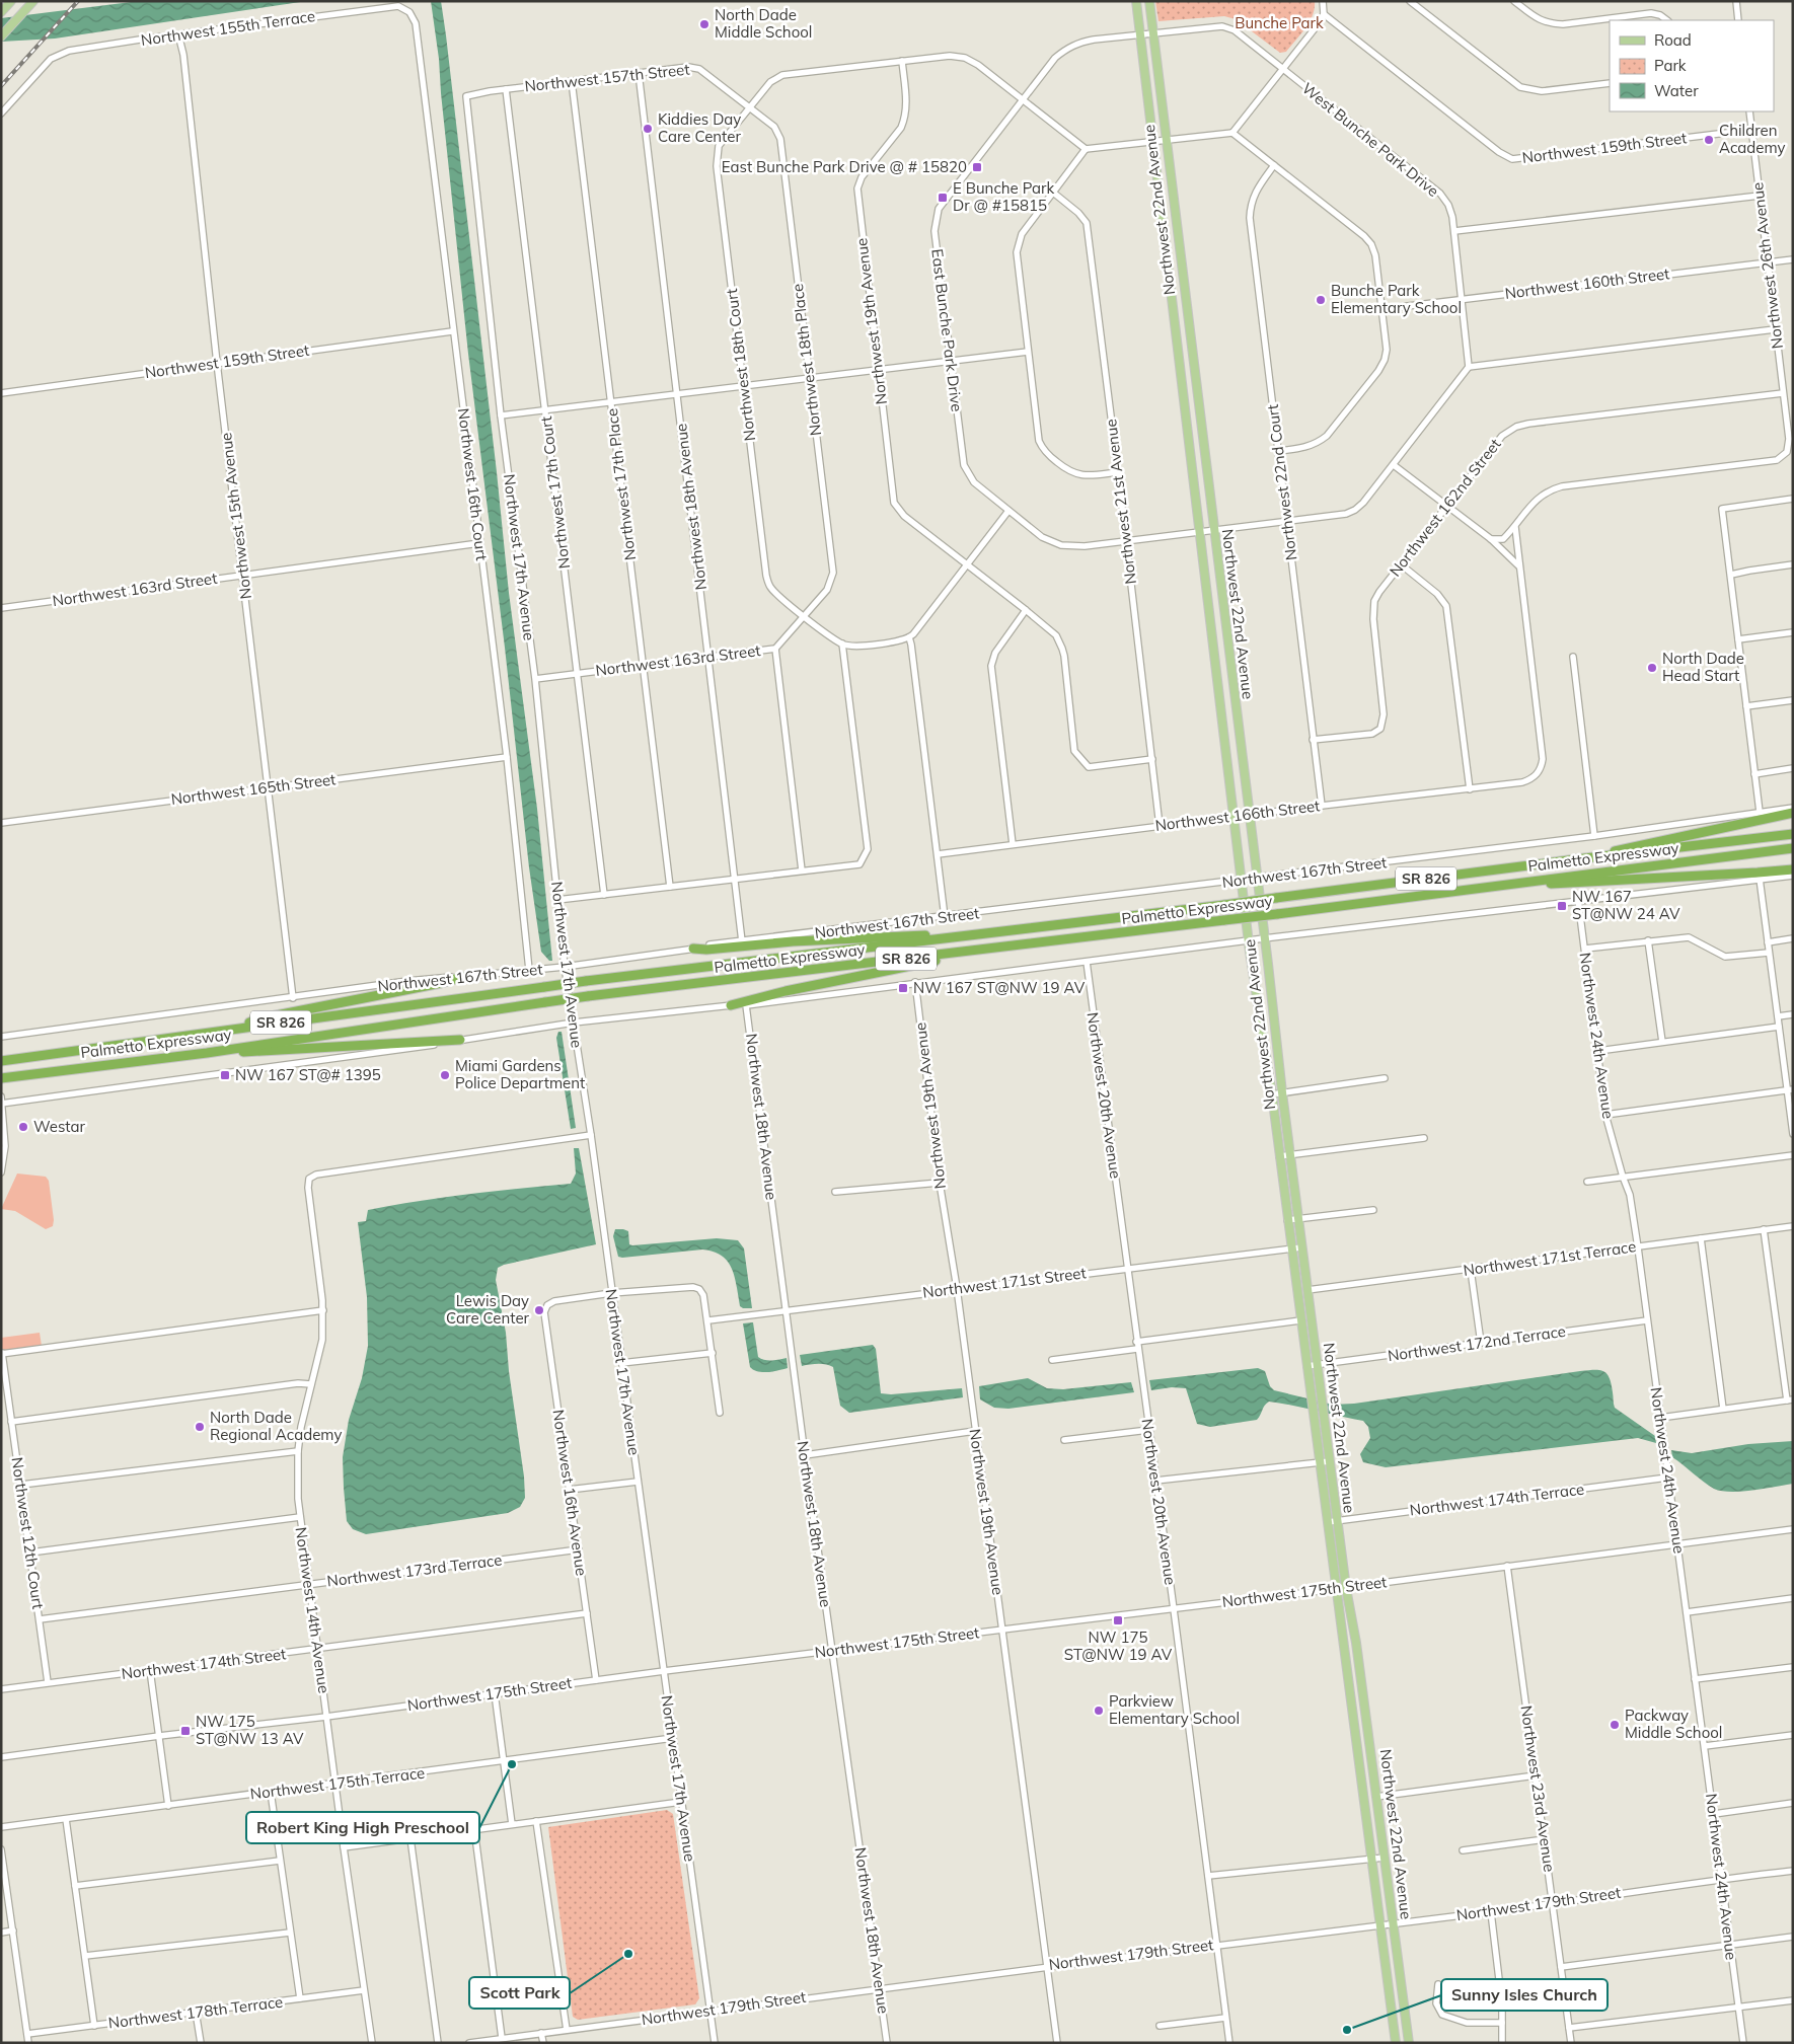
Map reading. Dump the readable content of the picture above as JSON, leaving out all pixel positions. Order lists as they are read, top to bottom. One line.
{"streets":{"highway":["Palmetto Expressway","SR 826"],"main road":["Northwest 22nd Avenue"],"street":["Northwest 155th Terrace","Northwest 157th Street","West Bunche Park Drive","Northwest 159th Street","Northwest 26th Avenue","Northwest 160th Street","Northwest 19th Avenue","East Bunche Park Drive","Northwest 18th Place","Northwest 18th Court","Northwest 22nd Court","Northwest 16th Court","Northwest 17th Place","Northwest 17th Court","Northwest 21st Avenue","Northwest 18th Avenue","Northwest 162nd Street","Northwest 15th Avenue","Northwest 17th Avenue","Northwest 163rd Street","Northwest 165th Street","Northwest 166th Street","Northwest 167th Street","Northwest 24th Avenue","Northwest 20th Avenue","Northwest 171st Terrace","Northwest 171st Street","Northwest 172nd Terrace","Northwest 16th Avenue","Northwest 174th Terrace","Northwest 12th Court","Northwest 173rd Terrace","Northwest 175th Street","Northwest 14th Avenue","Northwest 174th Street","Northwest 175th Terrace","Northwest 23rd Avenue","Northwest 179th Street","Northwest 178th Terrace"]},"crossings":[["Northwest 155th Terrace","Northwest 16th Court"],["Northwest 155th Terrace","Northwest 15th Avenue"],["Northwest 157th Street","Northwest 18th Place"],["Northwest 157th Street","Northwest 18th Court"],["Northwest 157th Street","Northwest 17th Place"],["Northwest 157th Street","Northwest 17th Court"],["Northwest 157th Street","Northwest 18th Avenue"],["Northwest 157th Street","Northwest 17th Avenue"],["West Bunche Park Drive","Northwest 22nd Avenue"],["West Bunche Park Drive","Northwest 160th Street"],["West Bunche Park Drive","East Bunche Park Drive"],["Northwest 159th Street","Northwest 26th Avenue"],["Northwest 159th Street","Northwest 16th Court"],["Northwest 159th Street","Northwest 15th Avenue"],["Northwest 22nd Avenue","East Bunche Park Drive"],["Northwest 22nd Avenue","Northwest 166th Street"],["Northwest 22nd Avenue","Northwest 167th Street"],["Northwest 22nd Avenue","Northwest 171st Terrace"],["Northwest 22nd Avenue","Northwest 171st Street"],["Northwest 22nd Avenue","Northwest 172nd Terrace"],["Northwest 22nd Avenue","Northwest 174th Terrace"],["Northwest 22nd Avenue","Northwest 175th Street"],["Northwest 22nd Avenue","Northwest 179th Street"],["Northwest 26th Avenue","Northwest 160th Street"],["Northwest 26th Avenue","Northwest 162nd Street"],["Northwest 19th Avenue","Northwest 171st Street"],["Northwest 19th Avenue","Northwest 175th Street"],["Northwest 19th Avenue","Northwest 179th Street"],["East Bunche Park Drive","Northwest 21st Avenue"],["Northwest 18th Place","Northwest 18th Court"],["Northwest 18th Place","Northwest 163rd Street"],["Northwest 18th Court","Northwest 163rd Street"],["Northwest 22nd Court","Northwest 162nd Street"],["Northwest 22nd Court","Northwest 166th Street"],["Northwest 16th Court","Northwest 163rd Street"],["Northwest 16th Court","Northwest 165th Street"],["Northwest 16th Court","Northwest 167th Street"],["Northwest 17th Place","Northwest 163rd Street"],["Northwest 17th Court","Northwest 163rd Street"],["Northwest 21st Avenue","Northwest 166th Street"],["Northwest 18th Avenue","Northwest 163rd Street"],["Northwest 18th Avenue","Northwest 167th Street"],["Northwest 18th Avenue","Northwest 171st Street"],["Northwest 18th Avenue","Northwest 175th Street"],["Northwest 18th Avenue","Northwest 179th Street"],["Northwest 15th Avenue","Northwest 163rd Street"],["Northwest 15th Avenue","Northwest 165th Street"],["Northwest 15th Avenue","Northwest 167th Street"],["Northwest 17th Avenue","Northwest 163rd Street"],["Northwest 17th Avenue","Northwest 167th Street"],["Northwest 17th Avenue","Northwest 16th Avenue"],["Northwest 17th Avenue","Northwest 175th Street"],["Northwest 17th Avenue","Northwest 14th Avenue"],["Northwest 17th Avenue","Northwest 175th Terrace"],["Northwest 17th Avenue","Northwest 179th Street"],["Northwest 24th Avenue","Northwest 171st Terrace"],["Northwest 24th Avenue","Northwest 172nd Terrace"],["Northwest 24th Avenue","Northwest 174th Terrace"],["Northwest 24th Avenue","Northwest 175th Street"],["Northwest 24th Avenue","Northwest 179th Street"],["Northwest 20th Avenue","Northwest 171st Street"],["Northwest 20th Avenue","Northwest 175th Street"],["Northwest 20th Avenue","Northwest 179th Street"],["Northwest 16th Avenue","Northwest 173rd Terrace"],["Northwest 16th Avenue","Northwest 175th Street"],["Northwest 16th Avenue","Northwest 174th Street"],["Northwest 12th Court","Northwest 173rd Terrace"],["Northwest 12th Court","Northwest 174th Street"],["Northwest 173rd Terrace","Northwest 14th Avenue"],["Northwest 175th Street","Northwest 14th Avenue"],["Northwest 175th Street","Northwest 23rd Avenue"],["Northwest 14th Avenue","Northwest 174th Street"],["Northwest 14th Avenue","Northwest 175th Terrace"],["Northwest 14th Avenue","Northwest 178th Terrace"],["Northwest 23rd Avenue","Northwest 179th Street"]],"parks":["Bunche Park"],"places":{"other":["North Dade Middle School","Kiddies Day Care Center","Children Academy","Bunche Park Elementary School","North Dade Head Start","Miami Gardens Police Department","Westar","Lewis Day Care Center","North Dade Regional Academy","Parkview Elementary School","Packway Middle School","Robert King High Preschool","Scott Park","Sunny Isles Church"],"transit":["East Bunche Park Drive @ # 15820","E Bunche Park Dr @ #15815","NW 167 ST@NW 24 AV","NW 167 ST@NW 19 AV","NW 167 ST@# 1395","NW 175 ST@NW 19 AV","NW 175 ST@NW 13 AV"]},"legend":["Road","Park","Water"]}
